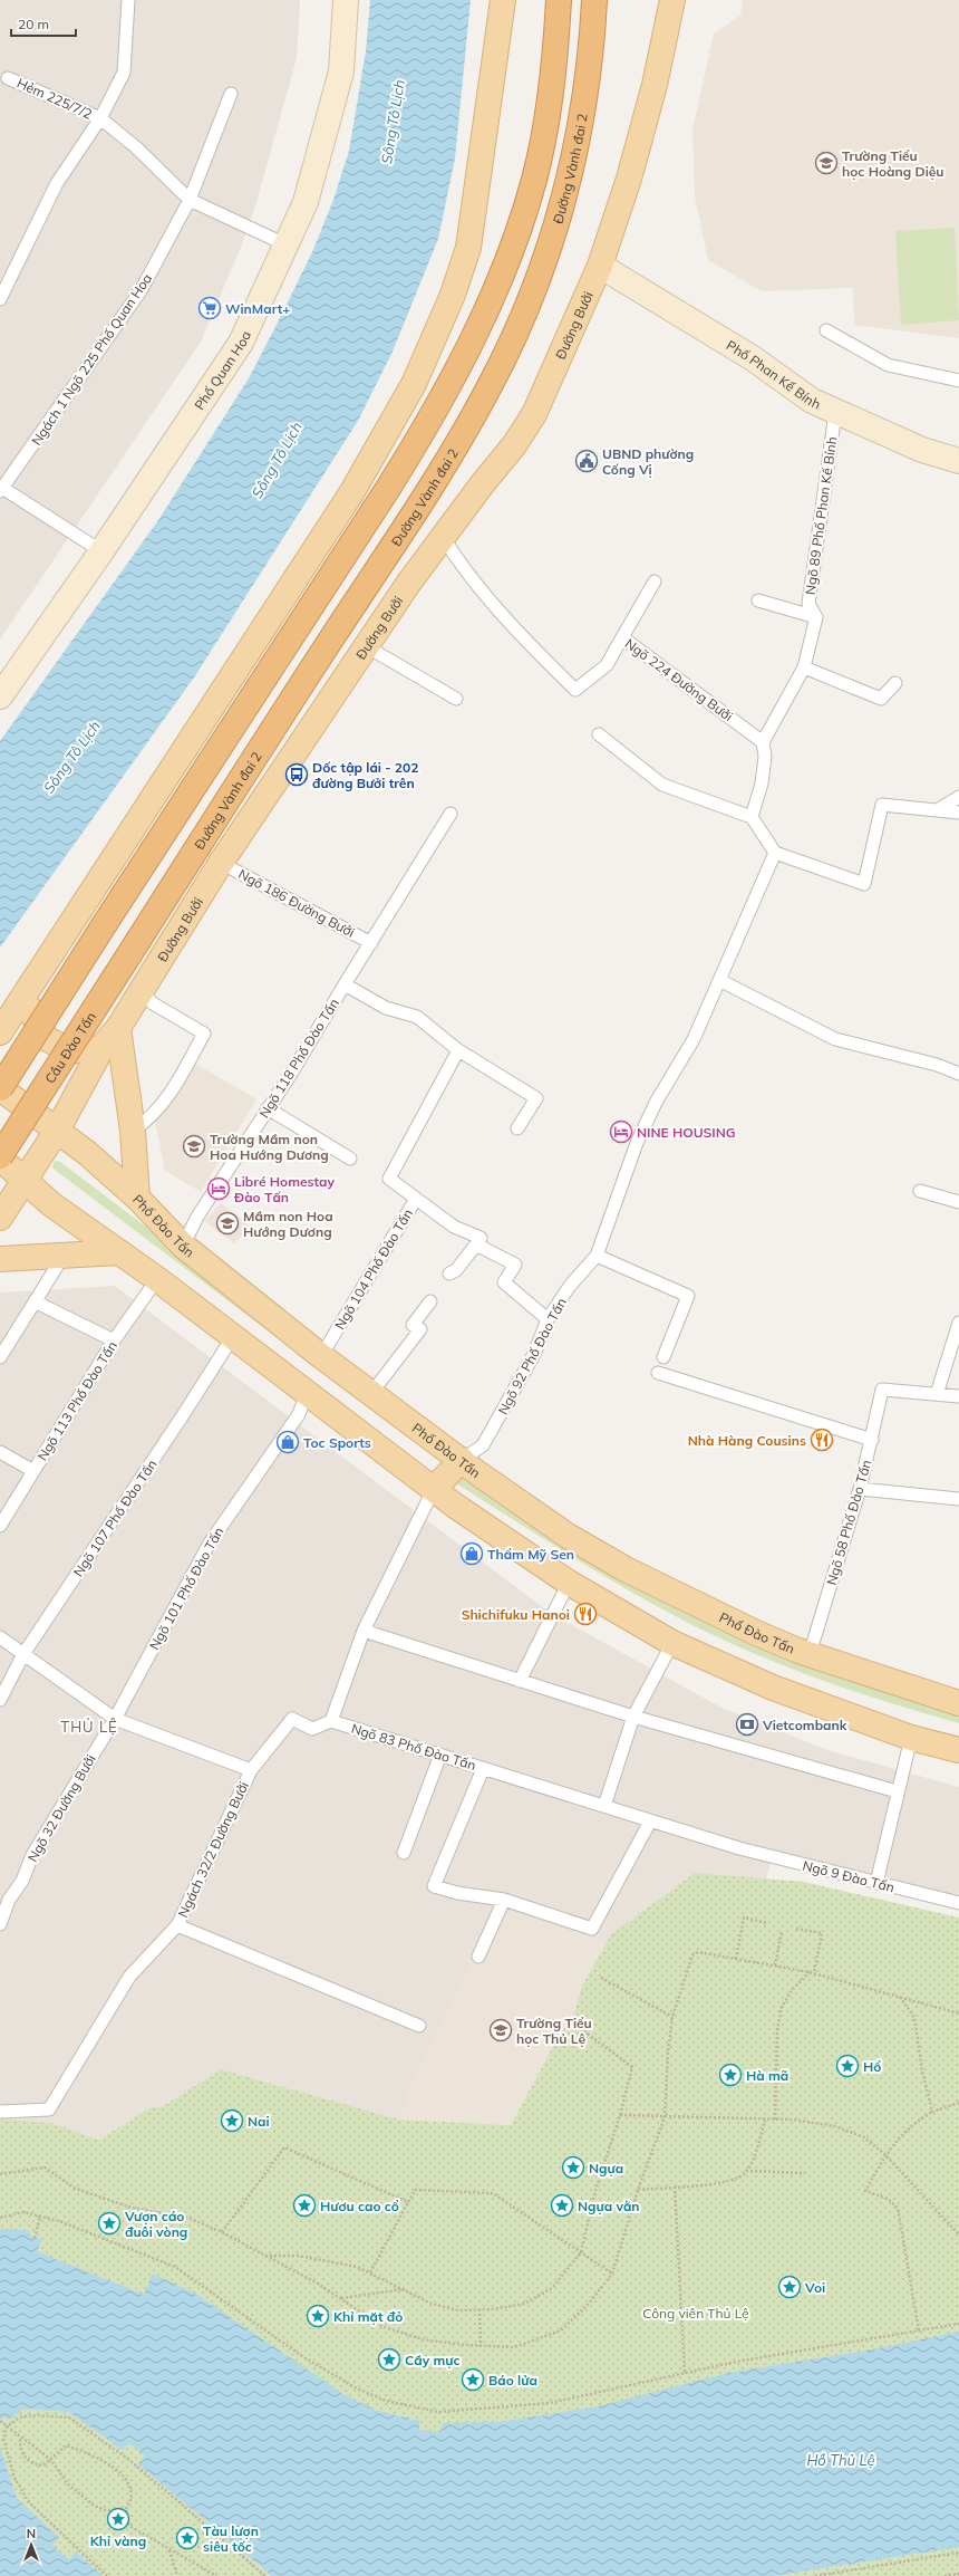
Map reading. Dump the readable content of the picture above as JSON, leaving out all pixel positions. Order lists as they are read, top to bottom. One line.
{"streets":{"highway":["Đường Vành đai 2","Cầu Đào Tấn"],"main road":["Đường Bưởi","Phố Quan Hoa","Phố Phan Kế Bính","Phố Đào Tấn"],"lane":["Hẻm 225/7/2","Ngách 1 Ngõ 225 Phố Quan Hoa","Ngõ 89 Phố Phan Kế Bính","Ngõ 224 Đường Bưởi","Ngõ 186 Đường Bưởi","Ngõ 118 Phố Đào Tấn","Ngõ 104 Phố Đào Tấn","Ngõ 92 Phố Đào Tấn","Ngõ 113 Phố Đào Tấn","Ngõ 107 Phố Đào Tấn","Ngõ 58 Phố Đào Tấn","Ngõ 101 Phố Đào Tấn","Ngõ 83 Phố Đào Tấn","Ngõ 32 Đường Bưởi","Ngách 32/2 Đường Bưởi","Ngõ 9 Đào Tấn"]},"crossings":[["Hẻm 225/7/2","Ngách 1 Ngõ 225 Phố Quan Hoa"],["Hẻm 225/7/2","Phố Quan Hoa"],["Đường Vành đai 2","Cầu Đào Tấn"],["Đường Bưởi","Phố Phan Kế Bính"],["Đường Bưởi","Ngõ 224 Đường Bưởi"],["Đường Bưởi","Ngõ 186 Đường Bưởi"],["Đường Bưởi","Phố Đào Tấn"],["Phố Phan Kế Bính","Ngõ 89 Phố Phan Kế Bính"],["Ngõ 186 Đường Bưởi","Ngõ 118 Phố Đào Tấn"],["Ngõ 118 Phố Đào Tấn","Phố Đào Tấn"],["Phố Đào Tấn","Ngõ 104 Phố Đào Tấn"],["Phố Đào Tấn","Ngõ 92 Phố Đào Tấn"],["Phố Đào Tấn","Ngõ 58 Phố Đào Tấn"],["Ngõ 101 Phố Đào Tấn","Ngõ 32 Đường Bưởi"],["Ngõ 83 Phố Đào Tấn","Ngách 32/2 Đường Bưởi"],["Ngõ 83 Phố Đào Tấn","Ngõ 9 Đào Tấn"]],"districts":["THỦ LỆ"],"water":["Sông Tô Lịch","Hồ Thủ Lệ"],"parks":["Công viên Thủ Lệ"],"places":{"school or university":["Trường Tiểu học Hoàng Diệu","Trường Mầm non Hoa Hướng Dương","Mầm non Hoa Hướng Dương","Trường Tiểu học Thủ Lệ"],"supermarket":["WinMart+"],"public building":["UBND phường Cống Vị"],"bus stop":["Dốc tập lái - 202 đường Bưởi trên"],"hotel":["NINE HOUSING","Libré Homestay Đào Tấn"],"restaurant":["Nhà Hàng Cousins","Shichifuku Hanoi"],"shop":["Toc Sports","Thẩm Mỹ Sen"],"bank":["Vietcombank"],"place":["Hổ","Hà mã","Nai","Ngựa","Hươu cao cổ","Ngựa vằn","Vượn cáo đuôi vòng","Voi","Khỉ mặt đỏ","Cầy mực","Báo lửa","Khỉ vàng","Tàu lượn siêu tốc"]},"scale_bar":"20 m","north":"top"}
